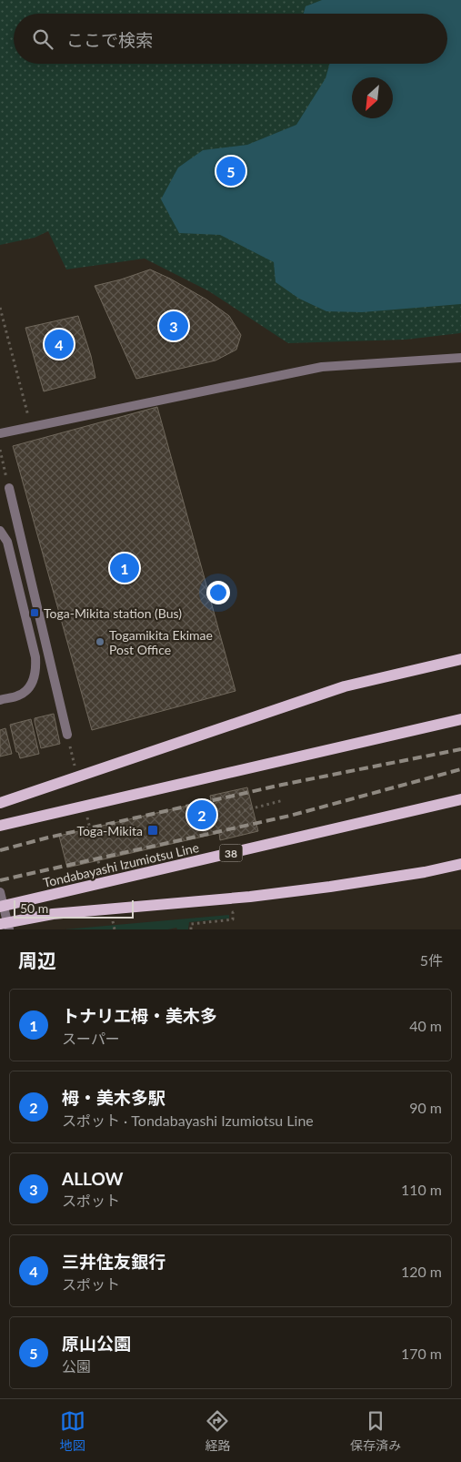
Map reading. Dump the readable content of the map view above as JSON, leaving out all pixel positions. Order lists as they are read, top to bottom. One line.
{"streets":{"main road":["38","Tondabayashi Izumiotsu Line"]},"places":{"transit":["Toga-Mikita station (Bus)","Toga-Mikita"],"other":["Togamikita Ekimae Post Office"]},"scale_bar":"50 m","north":"bottom left","page":{"search":"ここで検索","pins":["5","3","4","1","2"],"scale":"50 m","heading":["周辺","5件"],"list":[{"mark":"1","name":"トナリエ栂・美木多","note":"スーパー","value":"40 m"},{"mark":"2","name":"栂・美木多駅","note":"スポット · Tondabayashi Izumiotsu Line","value":"90 m"},{"mark":"3","name":"ALLOW","note":"スポット","value":"110 m"},{"mark":"4","name":"三井住友銀行","note":"スポット","value":"120 m"},{"mark":"5","name":"原山公園","note":"公園","value":"170 m"}],"nav":["地図","経路","保存済み"]}}
